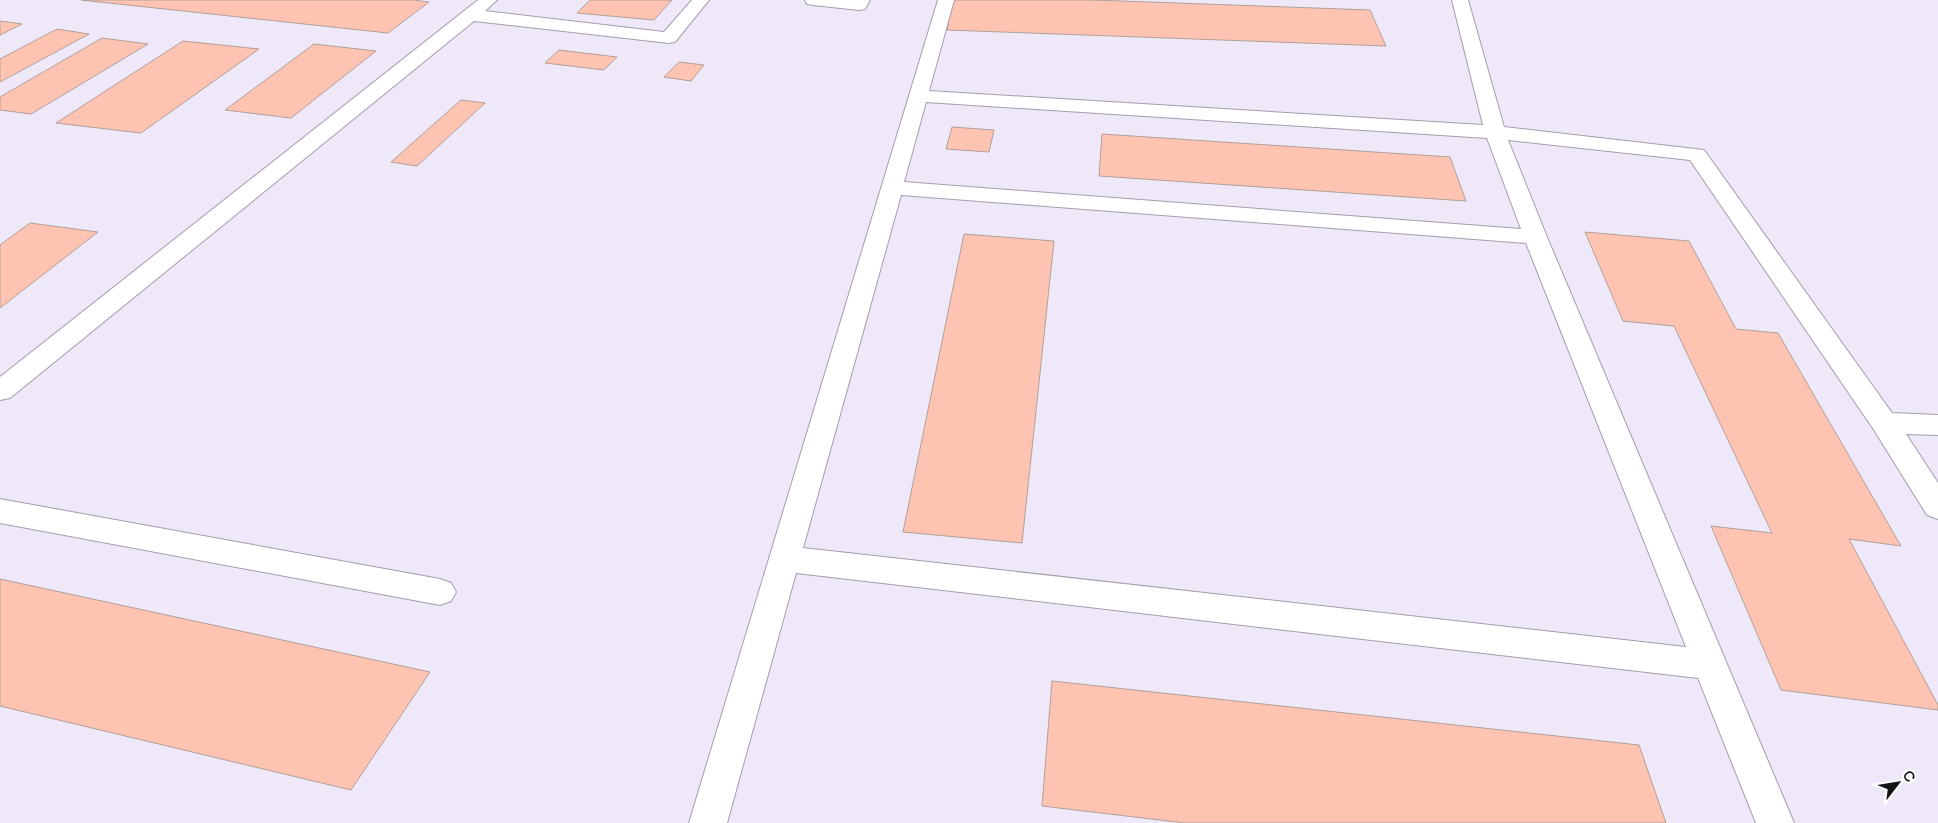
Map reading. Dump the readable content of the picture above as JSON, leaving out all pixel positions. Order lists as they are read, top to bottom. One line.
{"north":"top right"}
